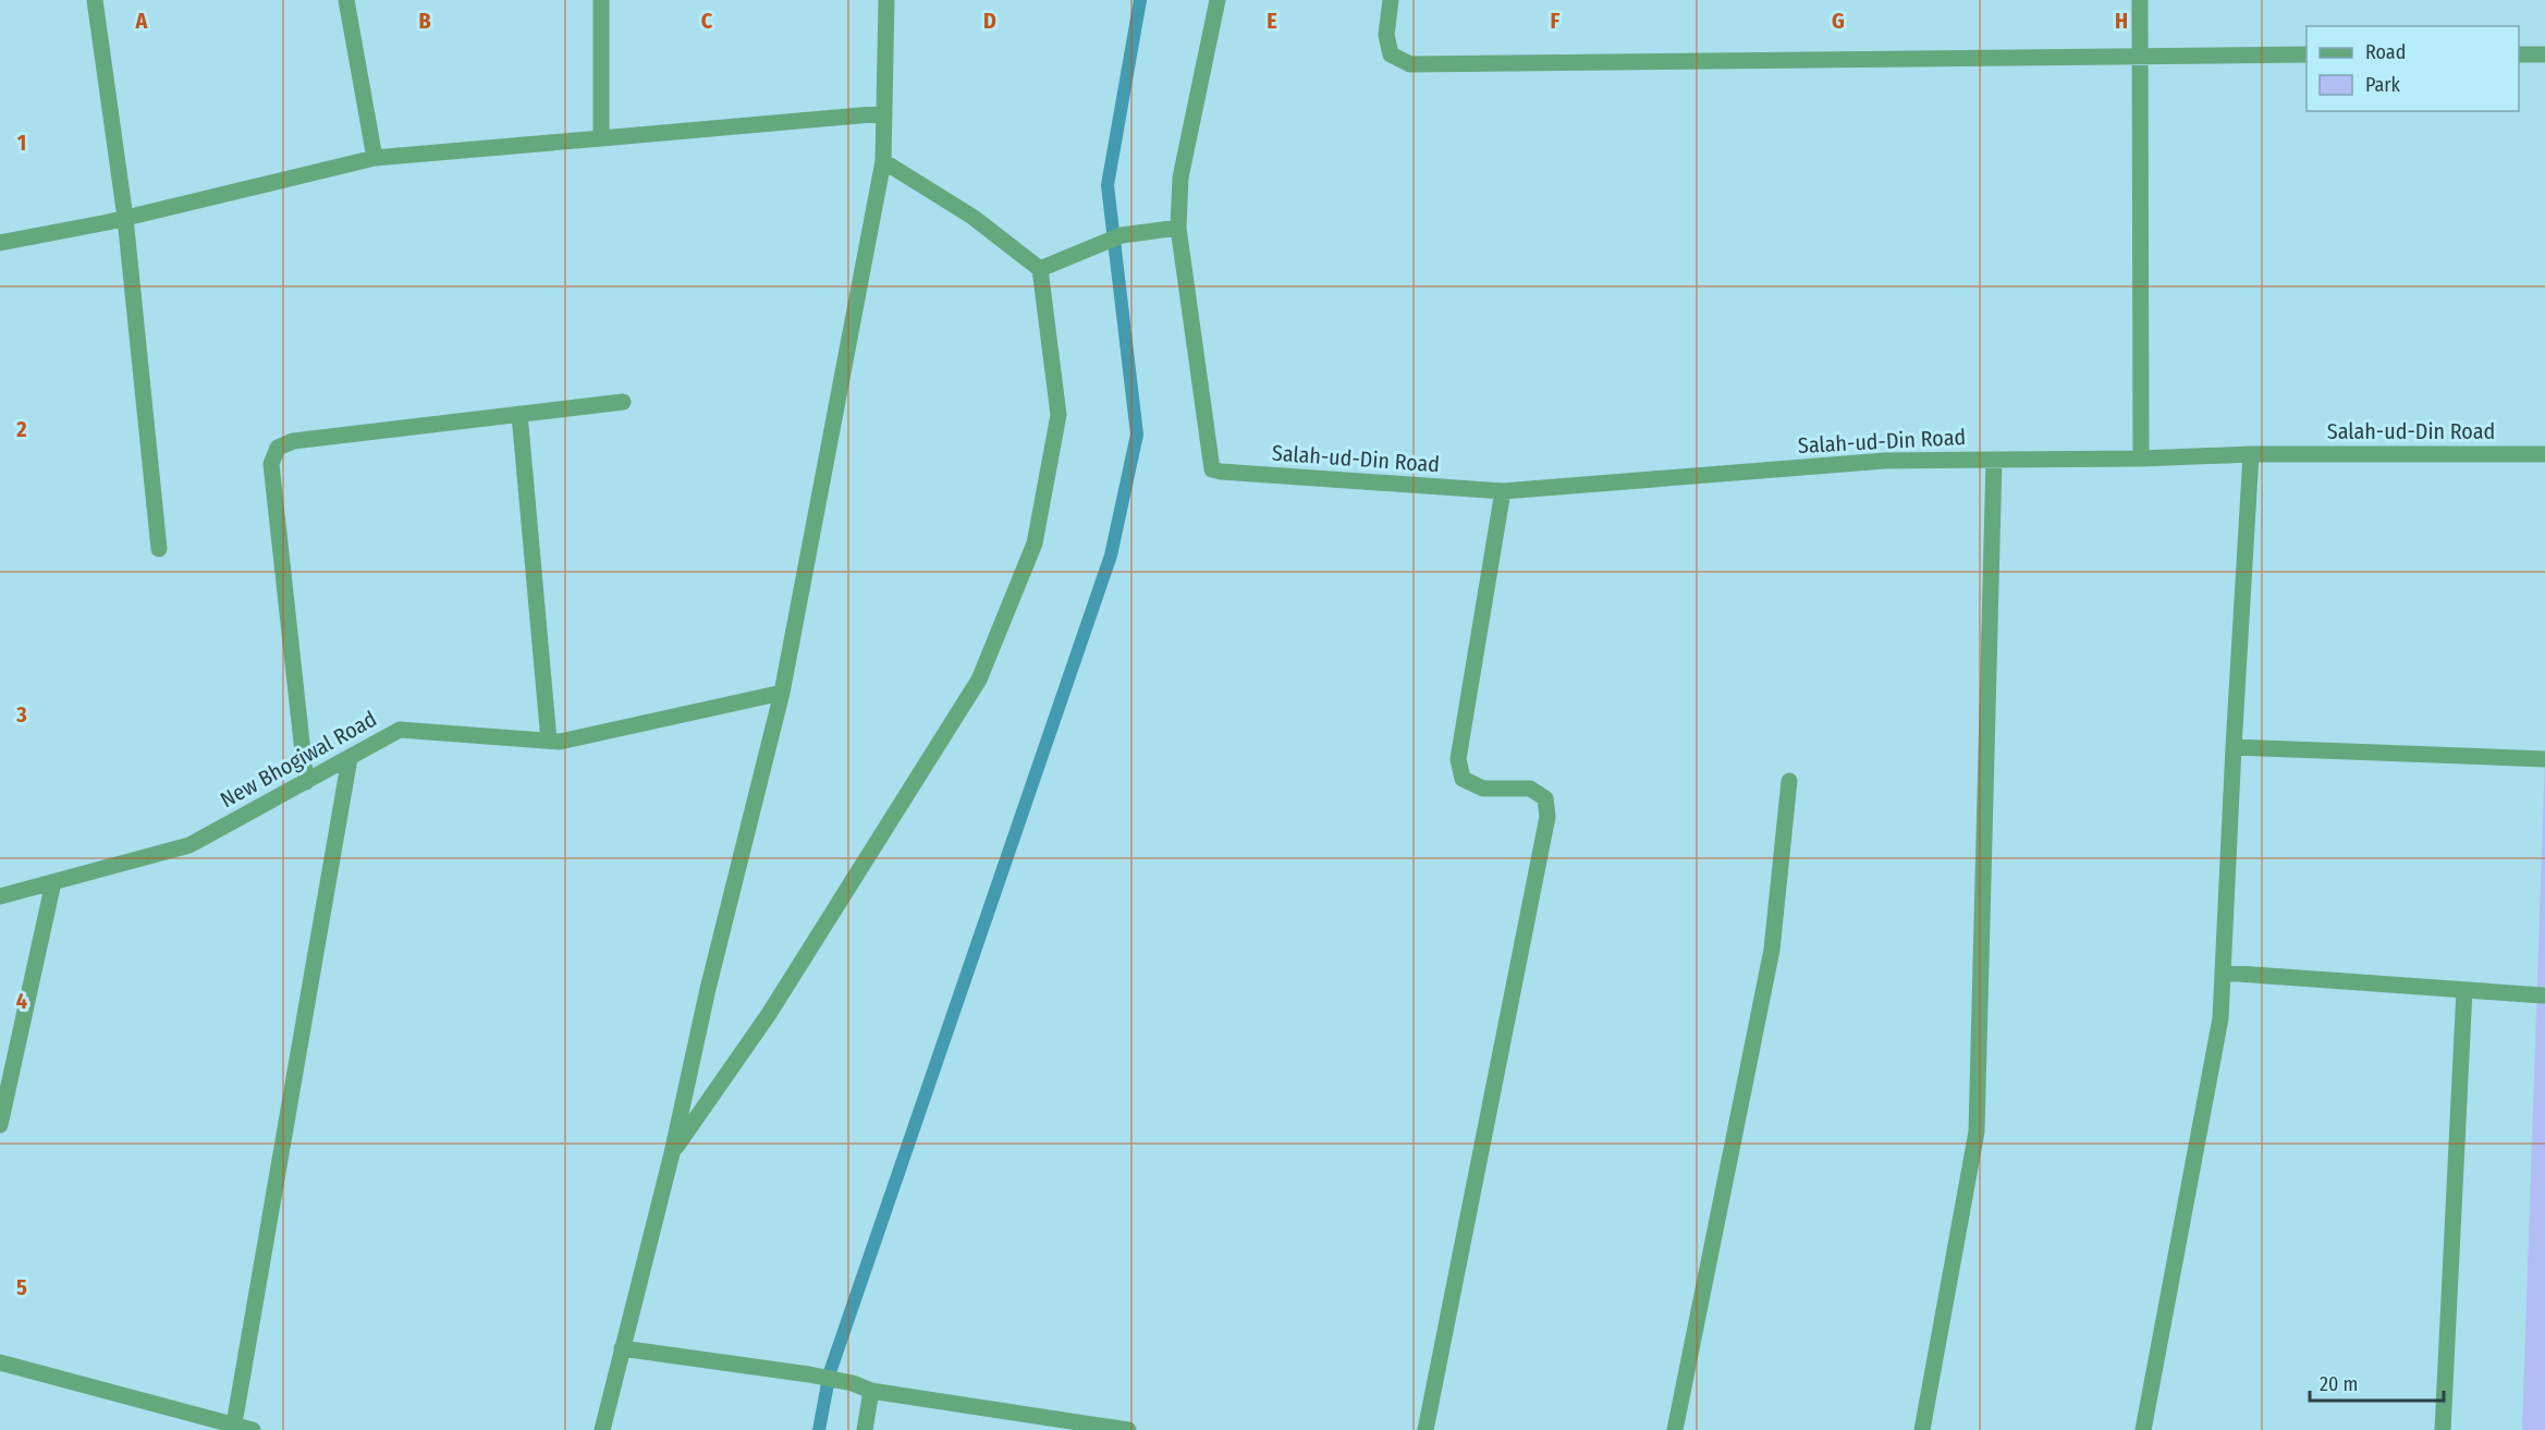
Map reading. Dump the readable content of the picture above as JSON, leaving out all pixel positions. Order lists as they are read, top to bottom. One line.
{"streets":{"street":["Salah-ud-Din Road","New Bhogiwal Road"]},"legend":["Road","Park"],"scale_bar":"20 m","grid":{"columns":["A","B","C","D","E","F","G","H"],"rows":["1","2","3","4","5"]}}
